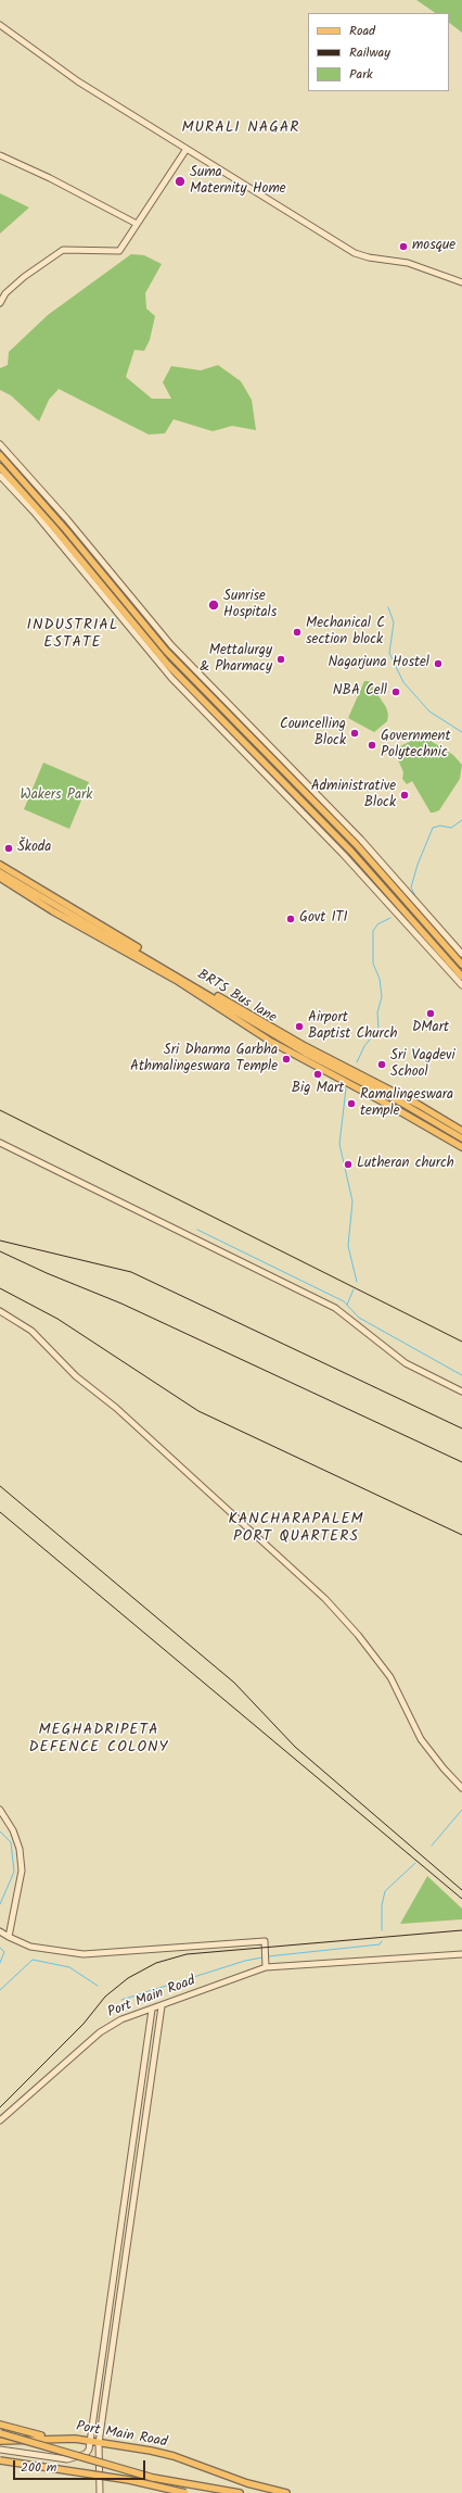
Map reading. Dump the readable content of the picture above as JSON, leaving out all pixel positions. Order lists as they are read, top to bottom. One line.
{"streets":{"main road":["BRTS Bus lane","Port Main Road"]},"districts":["MURALI NAGAR","INDUSTRIAL ESTATE","KANCHARAPALEM PORT QUARTERS","MEGHADRIPETA DEFENCE COLONY"],"parks":["Wakers Park"],"places":["Suma Maternity Home","mosque","Sunrise Hospitals","Mechanical C section block","Mettalurgy & Pharmacy","Nagarjuna Hostel","NBA Cell","Councelling Block","Government Polytechnic","Administrative Block","Škoda","Govt ITI","DMart","Airport Baptist Church","Sri Dharma Garbha Athmalingeswara Temple","Sri Vagdevi School","Big Mart","Ramalingeswara temple","Lutheran church"],"legend":["Road","Railway","Park"],"scale_bar":"200 m"}
